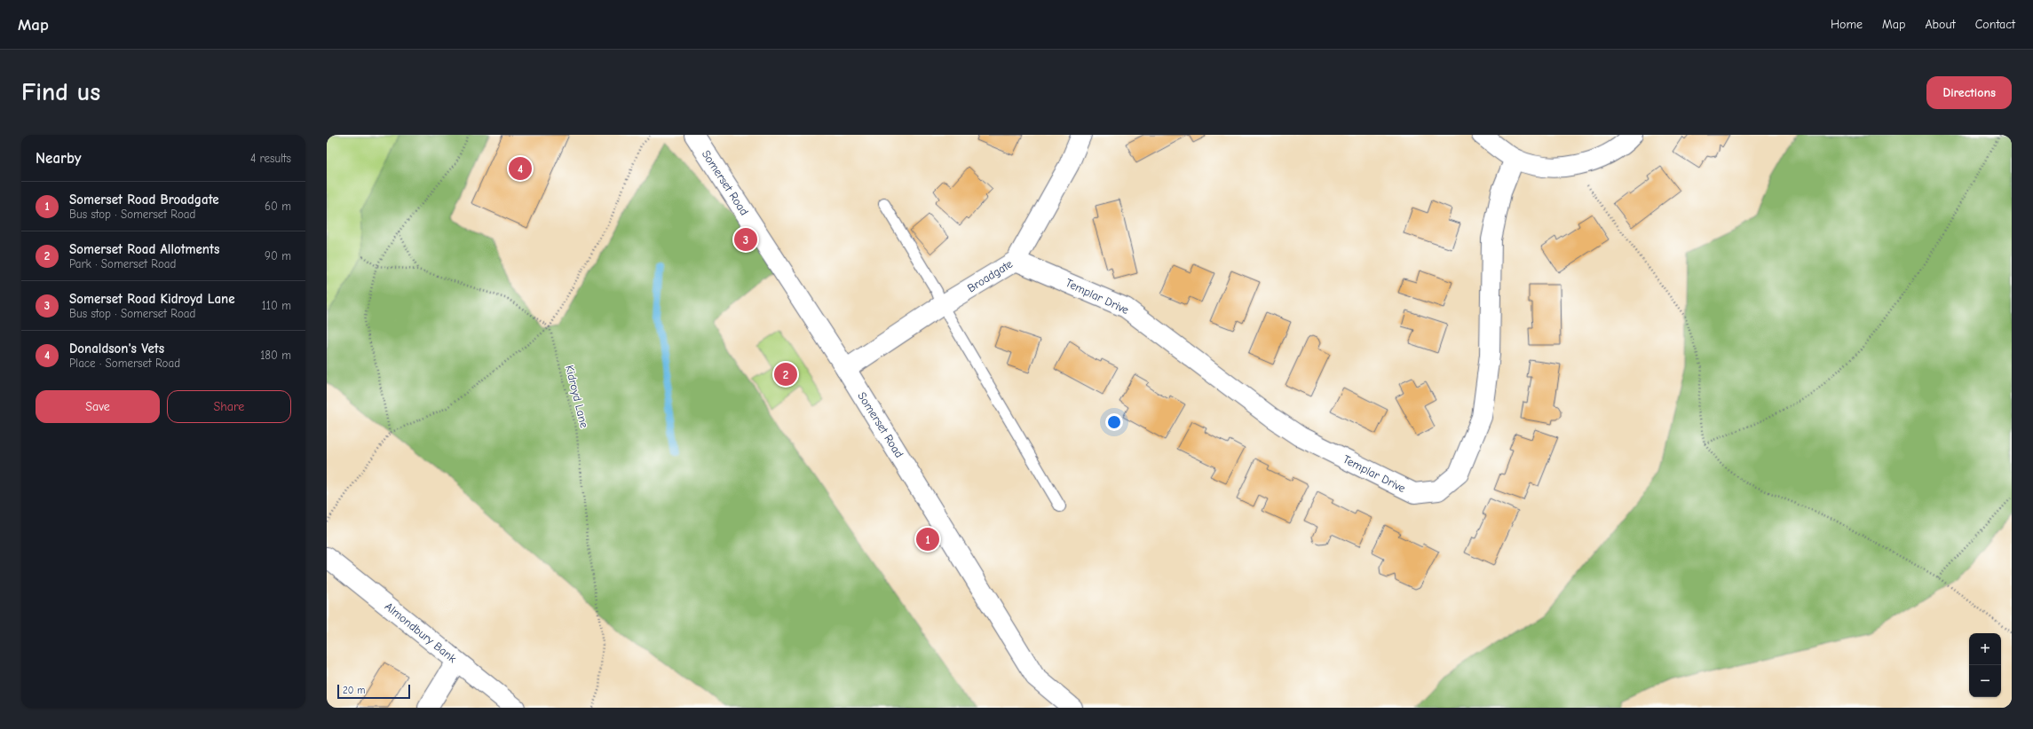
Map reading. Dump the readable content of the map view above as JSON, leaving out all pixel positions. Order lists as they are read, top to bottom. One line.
{"streets":{"street":["Somerset Road","Broadgate","Templar Drive","Almondbury Bank"],"path":["Kidroyd Lane"]},"crossings":[["Somerset Road","Broadgate"],["Broadgate","Templar Drive"]],"scale_bar":"20 m","page":{"header":"Map","nav":["Home","Map","About","Contact"],"buttons":["Directions",["Save","Share"]],"title":"Find us","heading":["Nearby","4 results"],"pins":["4","3","2","1"],"list":[{"mark":"1","name":"Somerset Road Broadgate","note":"Bus stop · Somerset Road","value":"60 m"},{"mark":"2","name":"Somerset Road Allotments","note":"Park · Somerset Road","value":"90 m"},{"mark":"3","name":"Somerset Road Kidroyd Lane","note":"Bus stop · Somerset Road","value":"110 m"},{"mark":"4","name":"Donaldson's Vets","note":"Place · Somerset Road","value":"180 m"}],"map_buttons":["+","−"],"scale":"20 m"}}
